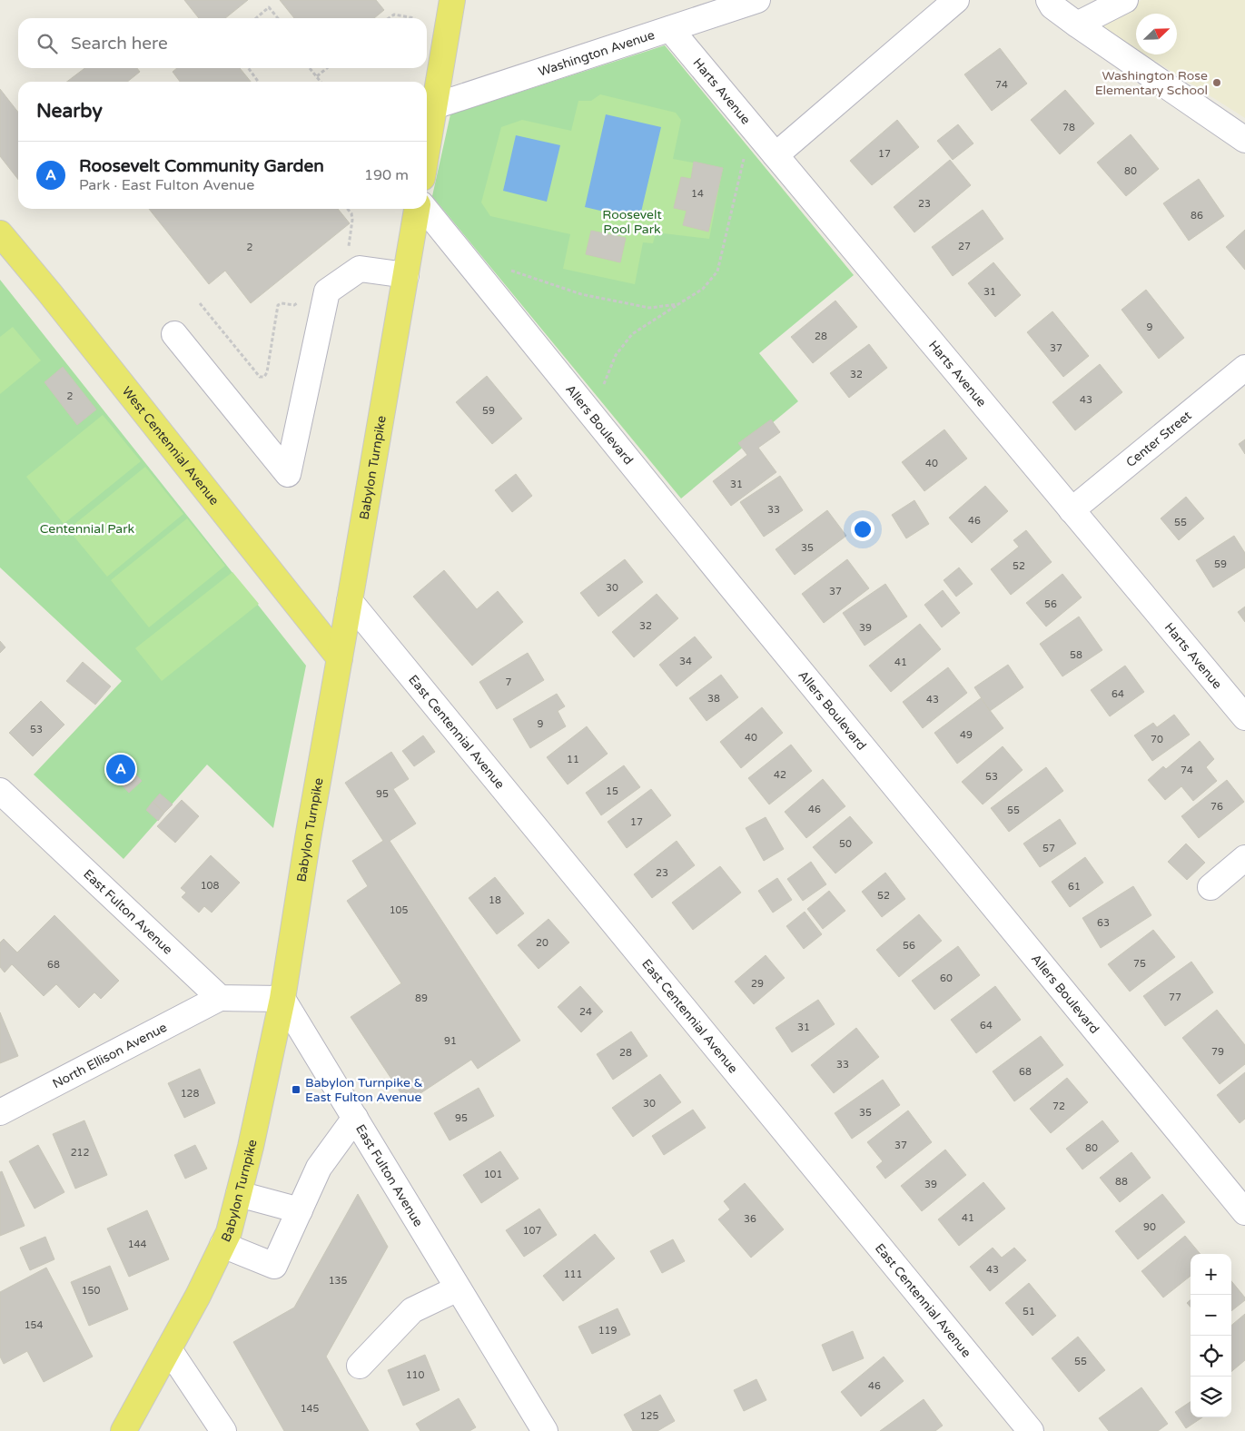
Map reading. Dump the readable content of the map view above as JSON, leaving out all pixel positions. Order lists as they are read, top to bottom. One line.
{"streets":{"main road":["West Centennial Avenue","Babylon Turnpike"],"street":["Washington Avenue","Harts Avenue","Allers Boulevard","Center Street","East Centennial Avenue","East Fulton Avenue","North Ellison Avenue"]},"crossings":[["Washington Avenue","Harts Avenue"],["Harts Avenue","Center Street"],["West Centennial Avenue","Babylon Turnpike"],["Babylon Turnpike","East Centennial Avenue"],["Babylon Turnpike","East Fulton Avenue"],["East Fulton Avenue","North Ellison Avenue"]],"parks":["Roosevelt Pool Park","Centennial Park"],"places":{"other":["Washington Rose Elementary School"],"transit":["Babylon Turnpike & East Fulton Avenue"]},"house_numbers":["74","78","17","80","14","23","86","27","2","31","9","28","37","32","2","43","59","40","31","33","46","55","35","59","52","30","37","56","32","39","58","34","41","7","64","38","43","9","53","49","40","70","11","74","42","53","15","95","76","46","55","17","50","57","23","108","61","52","18","105","63","20","56","75","68","60","29","77","89","24","64","31","91","79","28","33","68","128","30","72","35","95","37","80","212","101","88","39","41","36","90","107","144","43","111","135","150","51","154","119","55","110","46","145","125"],"north":"top right","page":{"search":"Search here","heading":"Nearby","list":[{"mark":"A","name":"Roosevelt Community Garden","note":"Park · East Fulton Avenue","value":"190 m"}],"pins":"A","map_buttons":["+","−"]}}
